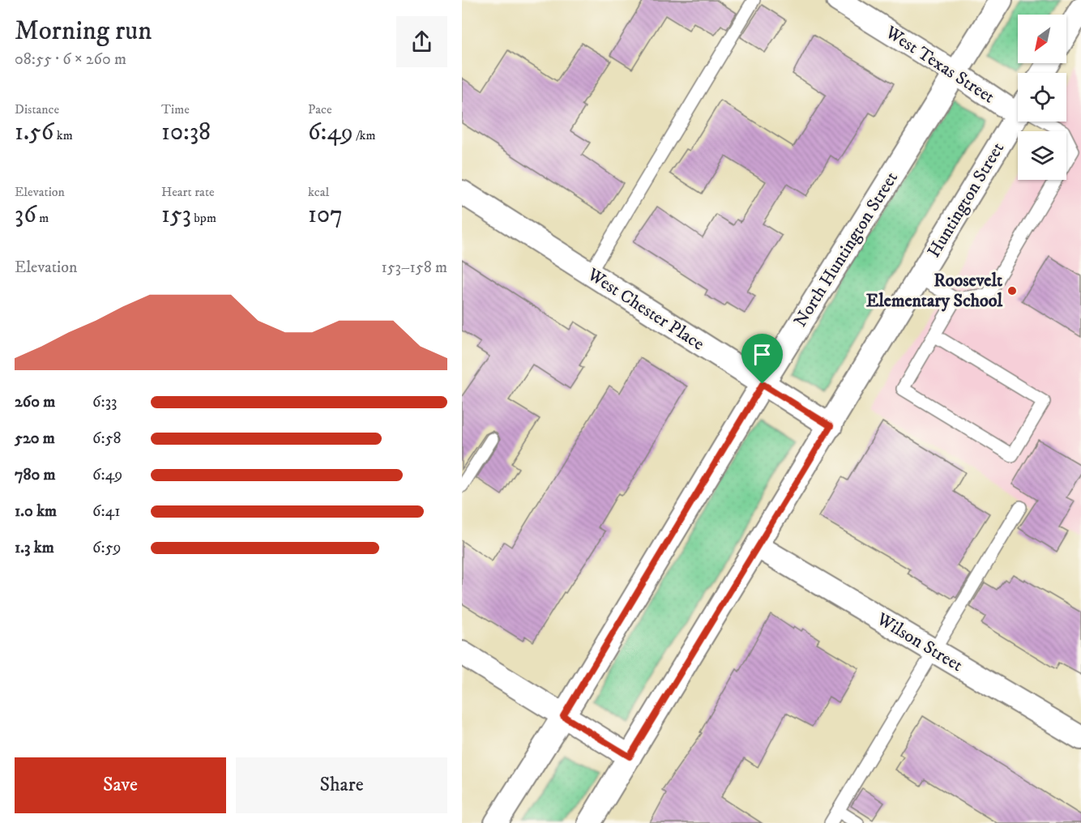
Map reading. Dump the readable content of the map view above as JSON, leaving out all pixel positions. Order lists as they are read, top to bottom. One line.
{"streets":{"street":["West Texas Street","Huntington Street","North Huntington Street","West Chester Place","Wilson Street"]},"crossings":[["West Texas Street","North Huntington Street"],["Huntington Street","West Chester Place"],["Huntington Street","Wilson Street"],["North Huntington Street","West Chester Place"]],"places":["Roosevelt Elementary School"],"north":"bottom left","page":{"heading":["Morning run","08:55 · 6 × 260 m"],"stats":[["Distance","1.56 km"],["Time","10:38"],["Pace","6:49 /km"],["Elevation","36 m"],["Heart rate","153 bpm"],["kcal","107"]],"chart":["Elevation","153–158 m"],"list":[{"name":"260 m","note":"6:33"},{"name":"520 m","note":"6:58"},{"name":"780 m","note":"6:49"},{"name":"1.0 km","note":"6:41"},{"name":"1.3 km","note":"6:59"}],"buttons":["Save","Share"]}}
